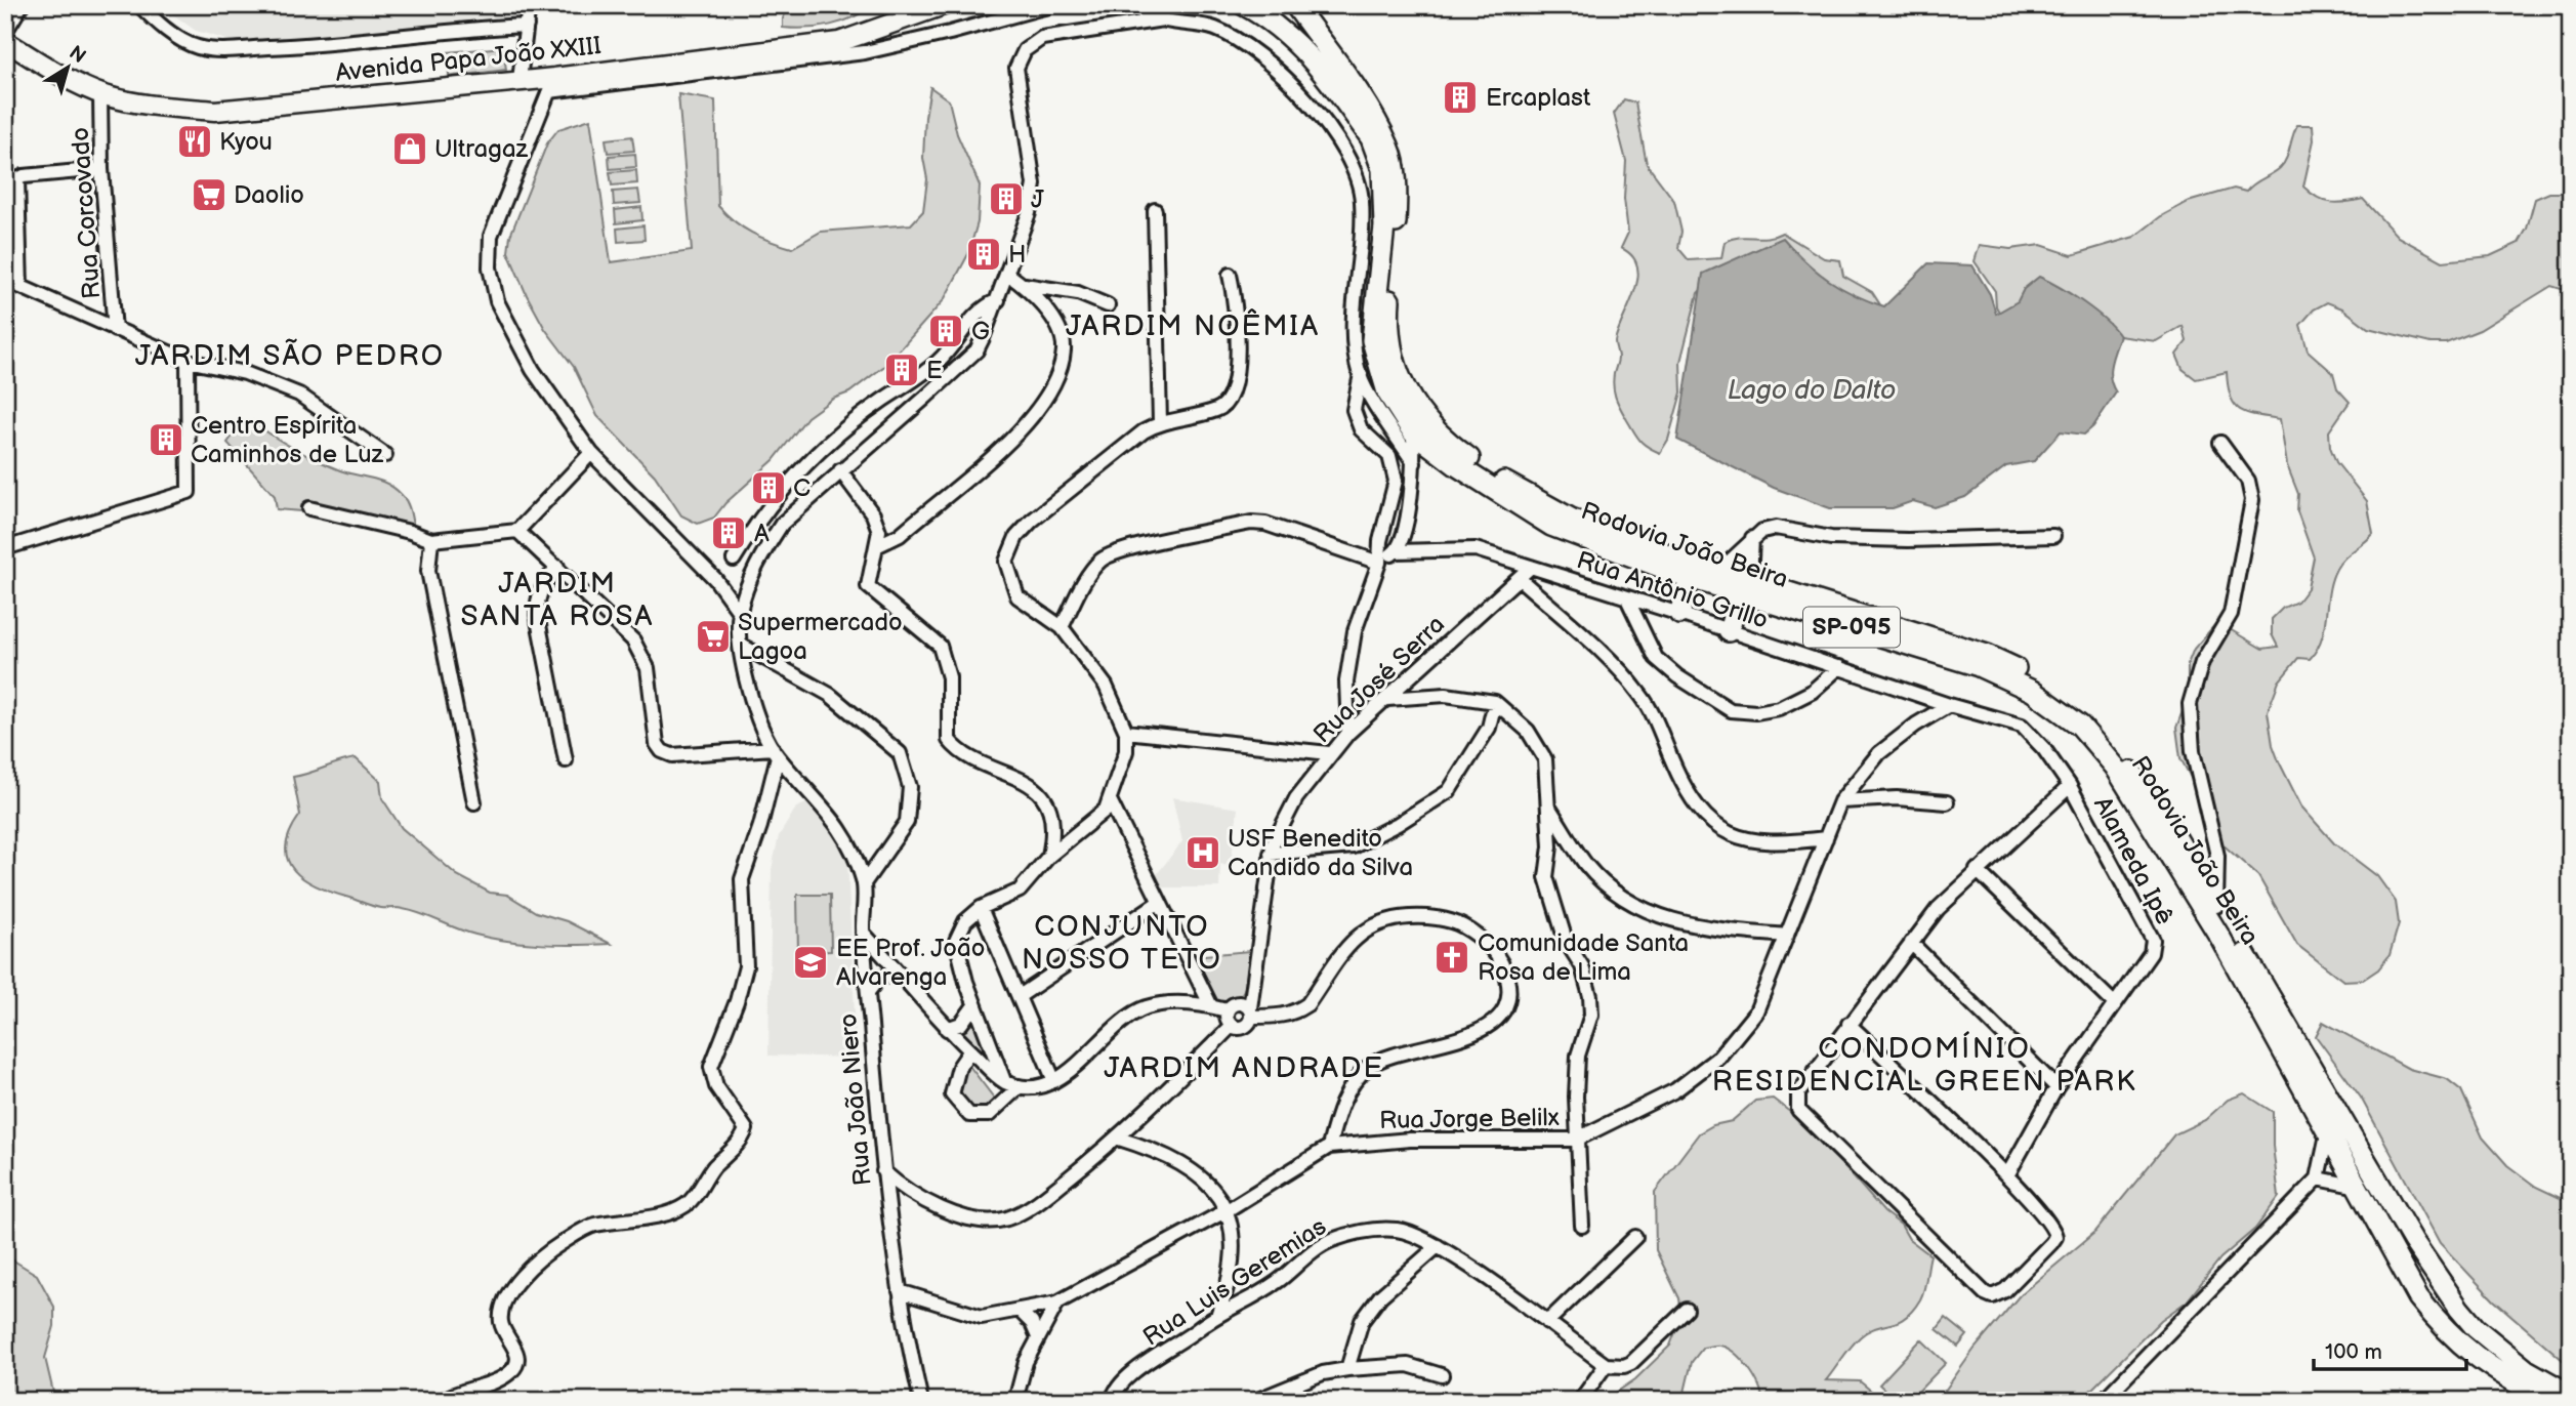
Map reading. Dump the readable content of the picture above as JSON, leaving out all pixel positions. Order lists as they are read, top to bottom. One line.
{"streets":{"main road":["Avenida Papa João XXIII","Rodovia João Beira","SP-095"],"street":["Rua Corcovado","Rua Antônio Grillo","Rua José Serra","Alameda Ipê","Rua João Niero","Rua Jorge Belilx","Rua Luis Geremias"]},"crossings":[["Avenida Papa João XXIII","Rua Corcovado"],["Rua Antônio Grillo","Rua José Serra"],["Rua Antônio Grillo","Alameda Ipê"],["Rua Antônio Grillo","Rua Jorge Belilx"],["Rua João Niero","Rua Jorge Belilx"]],"districts":["JARDIM NOÊMIA","JARDIM SÃO PEDRO","JARDIM SANTA ROSA","CONJUNTO NOSSO TETO","CONDOMÍNIO RESIDENCIAL GREEN PARK","JARDIM ANDRADE"],"water":["Lago do Dalto"],"places":{"building":["Ercaplast","J","H","G","E","Centro Espírita Caminhos de Luz","C","A"],"restaurant":["Kyou"],"shop":["Ultragaz"],"supermarket":["Daolio","Supermercado Lagoa"],"hospital":["USF Benedito Candido da Silva"],"church":["Comunidade Santa Rosa de Lima"],"school or university":["EE Prof. João Alvarenga"]},"scale_bar":"100 m","north":"top right"}
